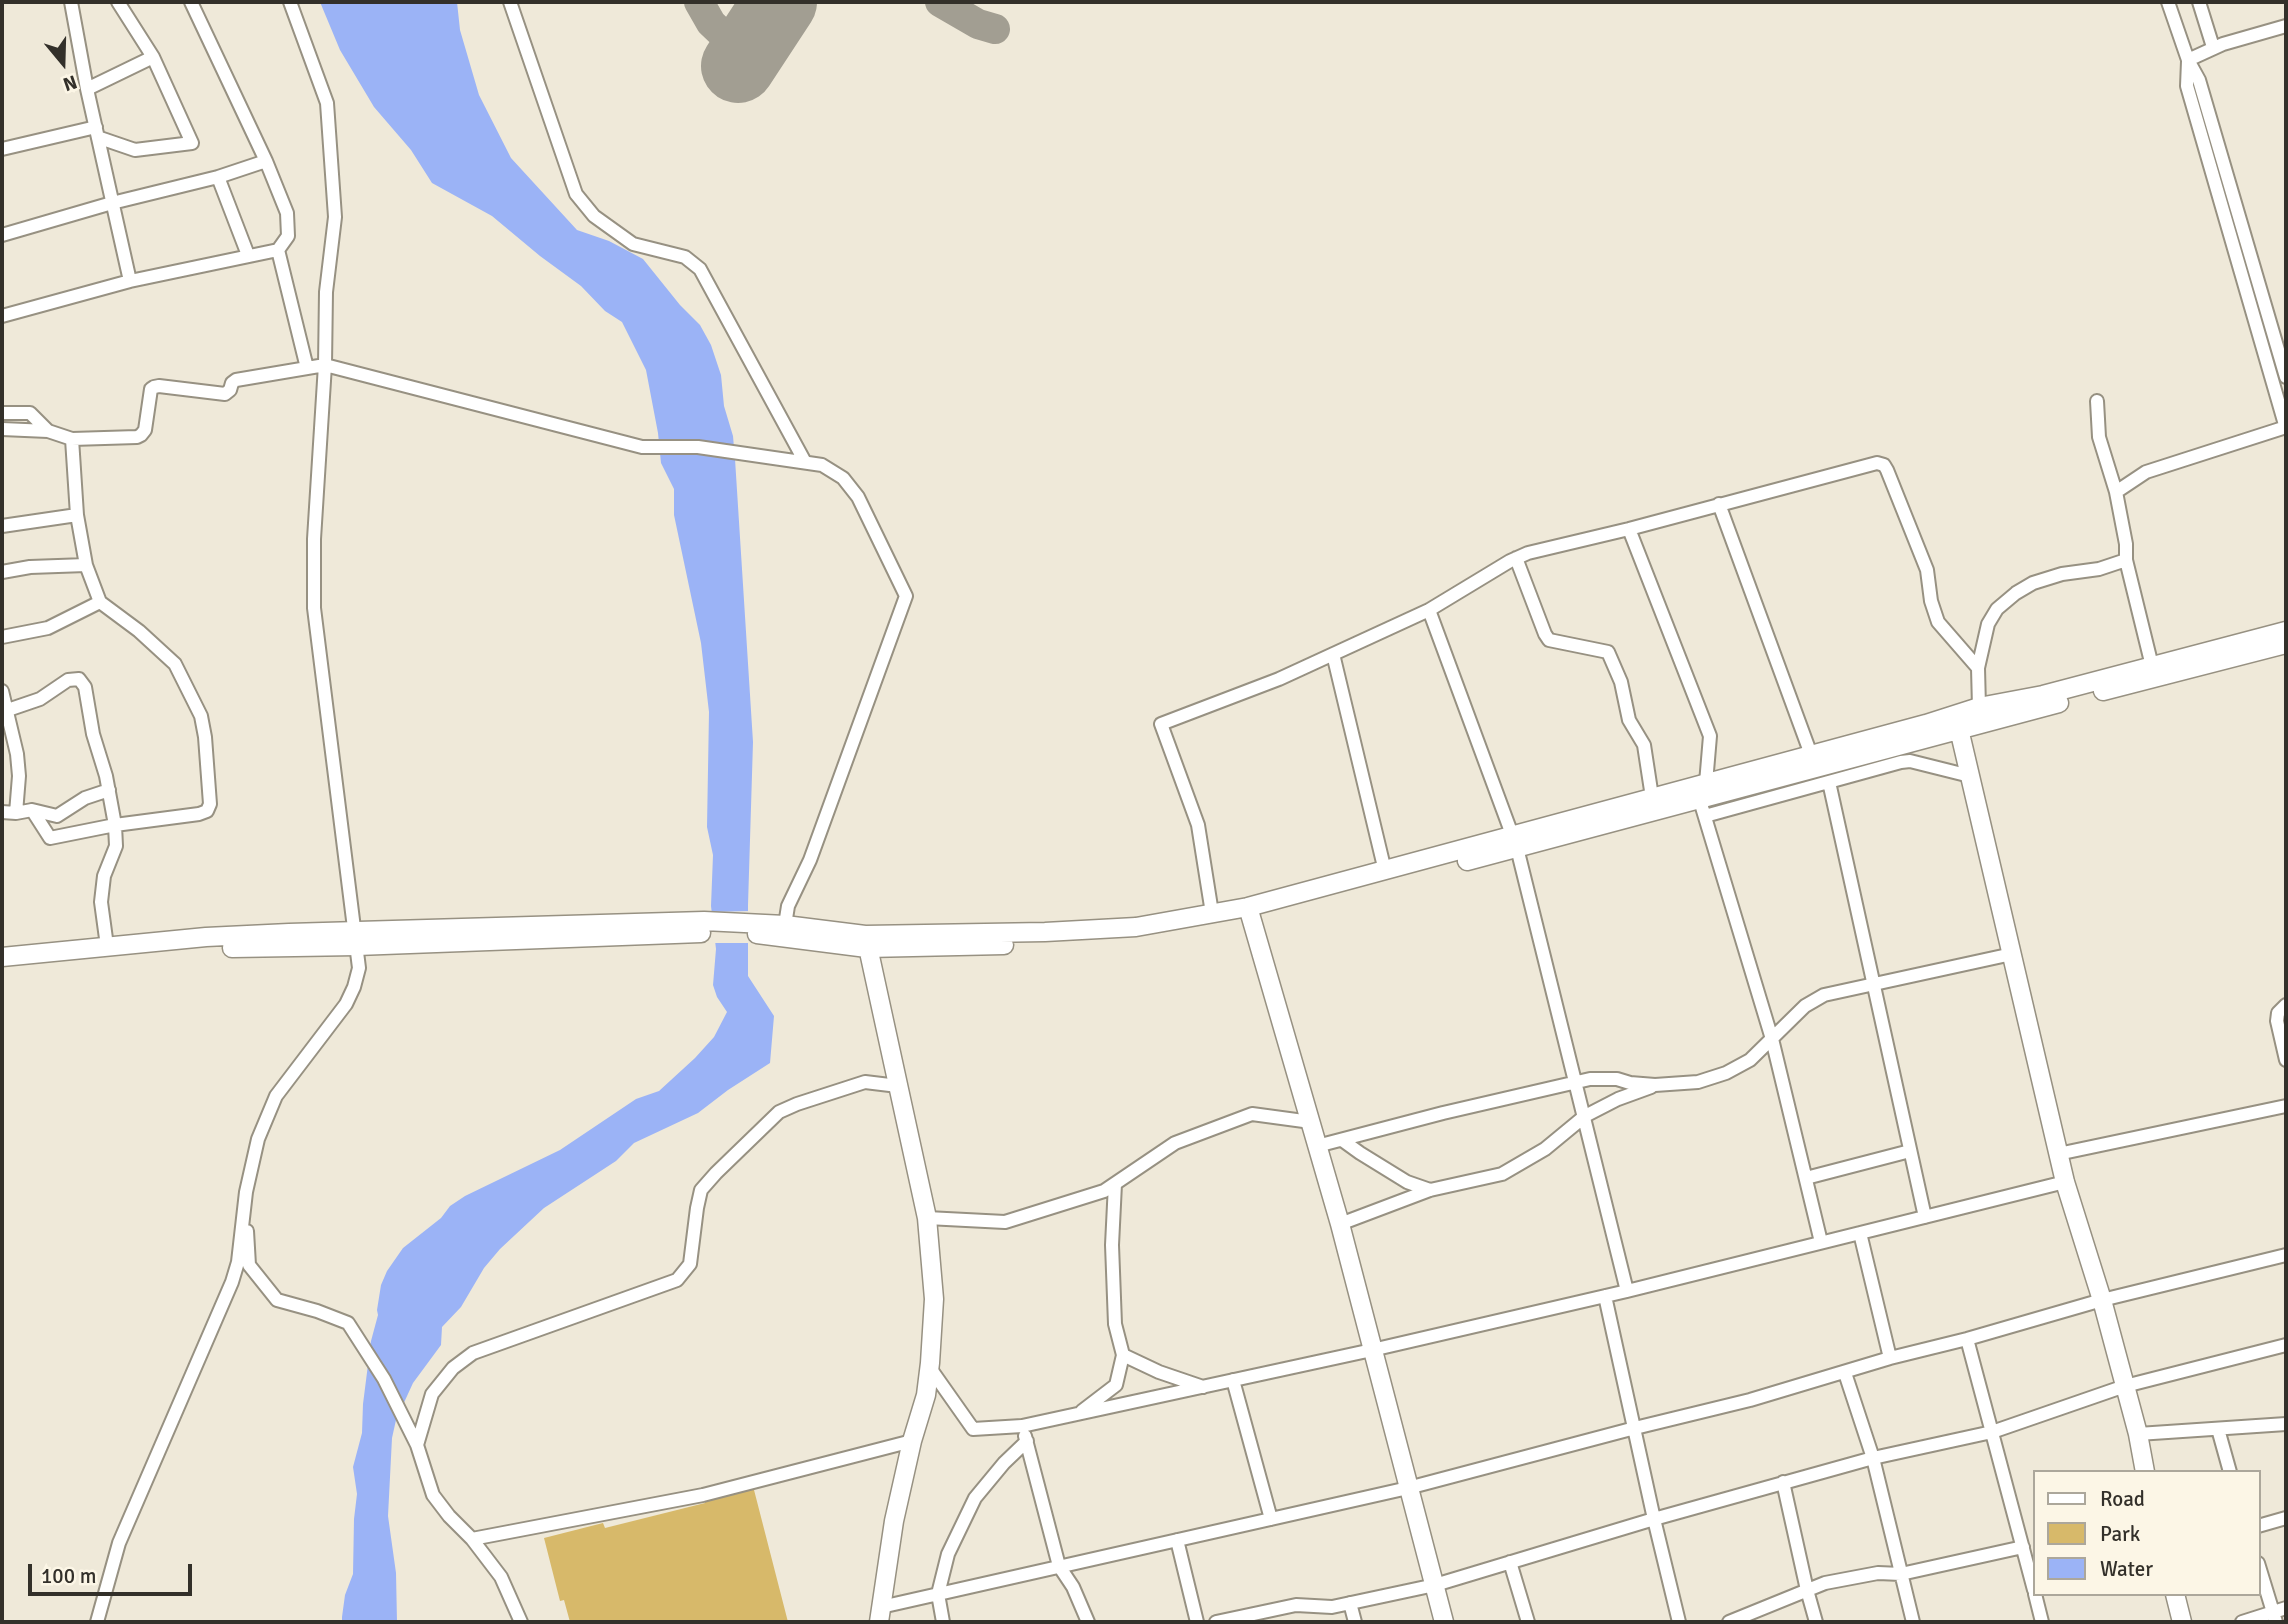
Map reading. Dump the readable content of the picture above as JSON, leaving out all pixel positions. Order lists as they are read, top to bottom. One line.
{"legend":["Road","Park","Water"],"scale_bar":"100 m","north":"bottom"}
